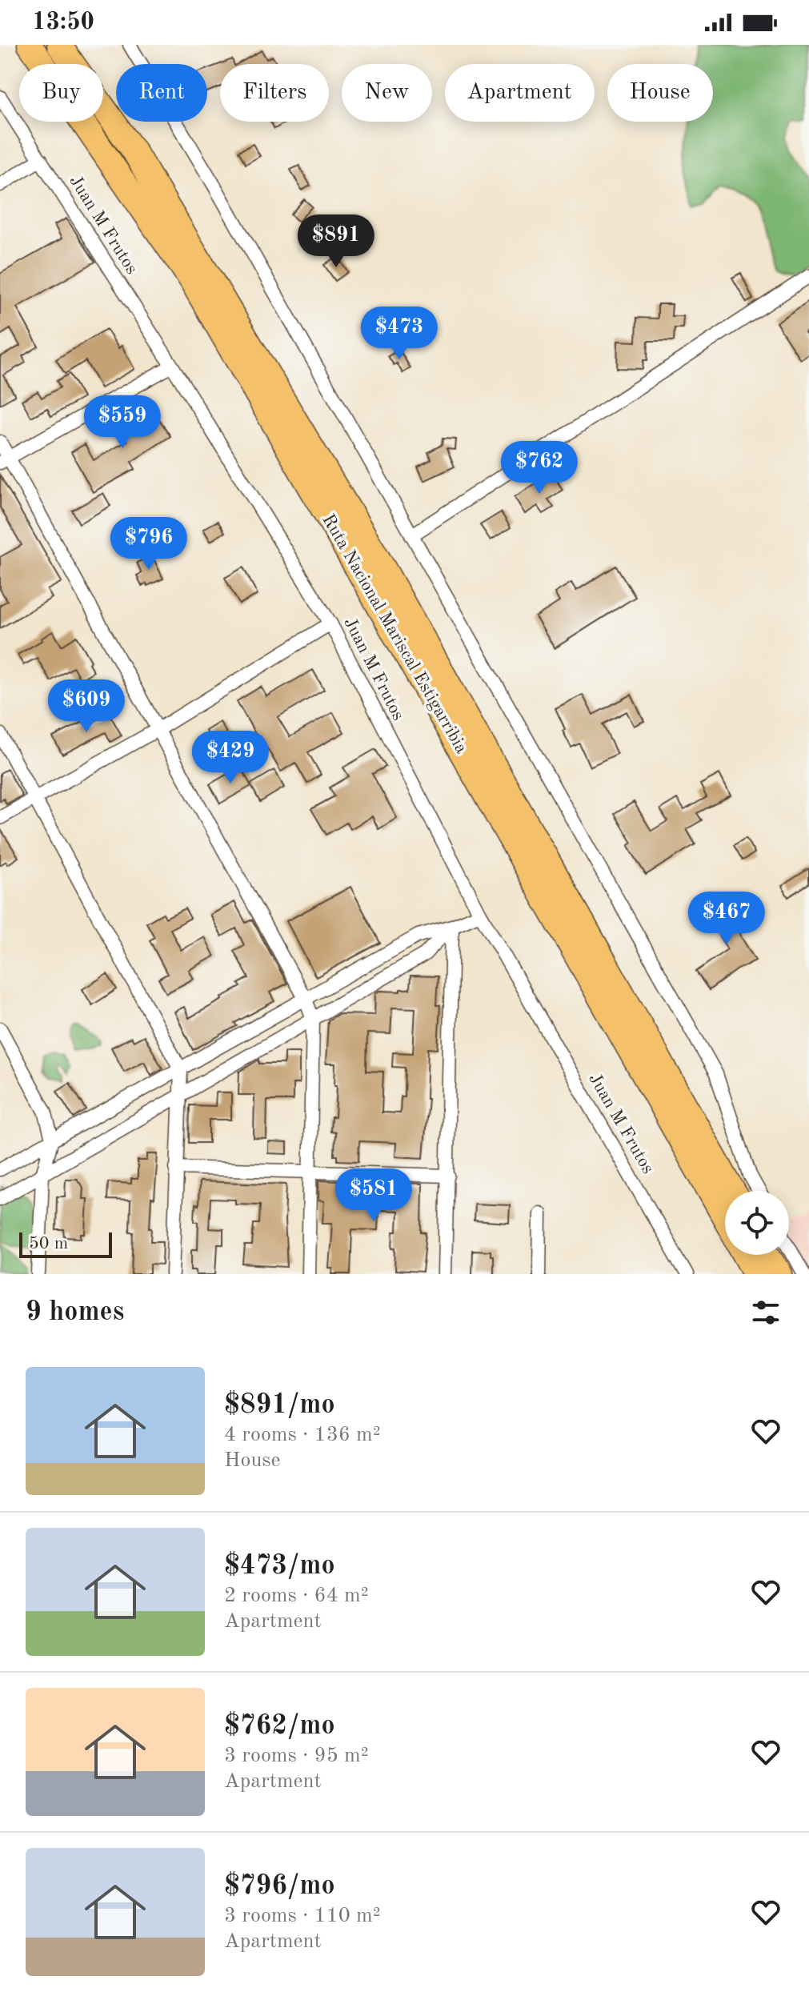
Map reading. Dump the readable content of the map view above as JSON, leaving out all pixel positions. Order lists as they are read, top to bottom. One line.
{"streets":{"highway":["Ruta Nacional Mariscal Estigarribia"],"street":["Juan M Frutos"]},"scale_bar":"50 m","page":{"status":"13:50","chip":["Buy","Rent","Filters","New","Apartment","House"],"price":["$891","$473","$559","$762","$796","$609","$429","$467","$581"],"scale":"50 m","heading":"9 homes","list":[{"name":"$891/mo","note":"4 rooms · 136 m² · House"},{"name":"$473/mo","note":"2 rooms · 64 m² · Apartment"},{"name":"$762/mo","note":"3 rooms · 95 m² · Apartment"},{"name":"$796/mo","note":"3 rooms · 110 m² · Apartment"}]}}
